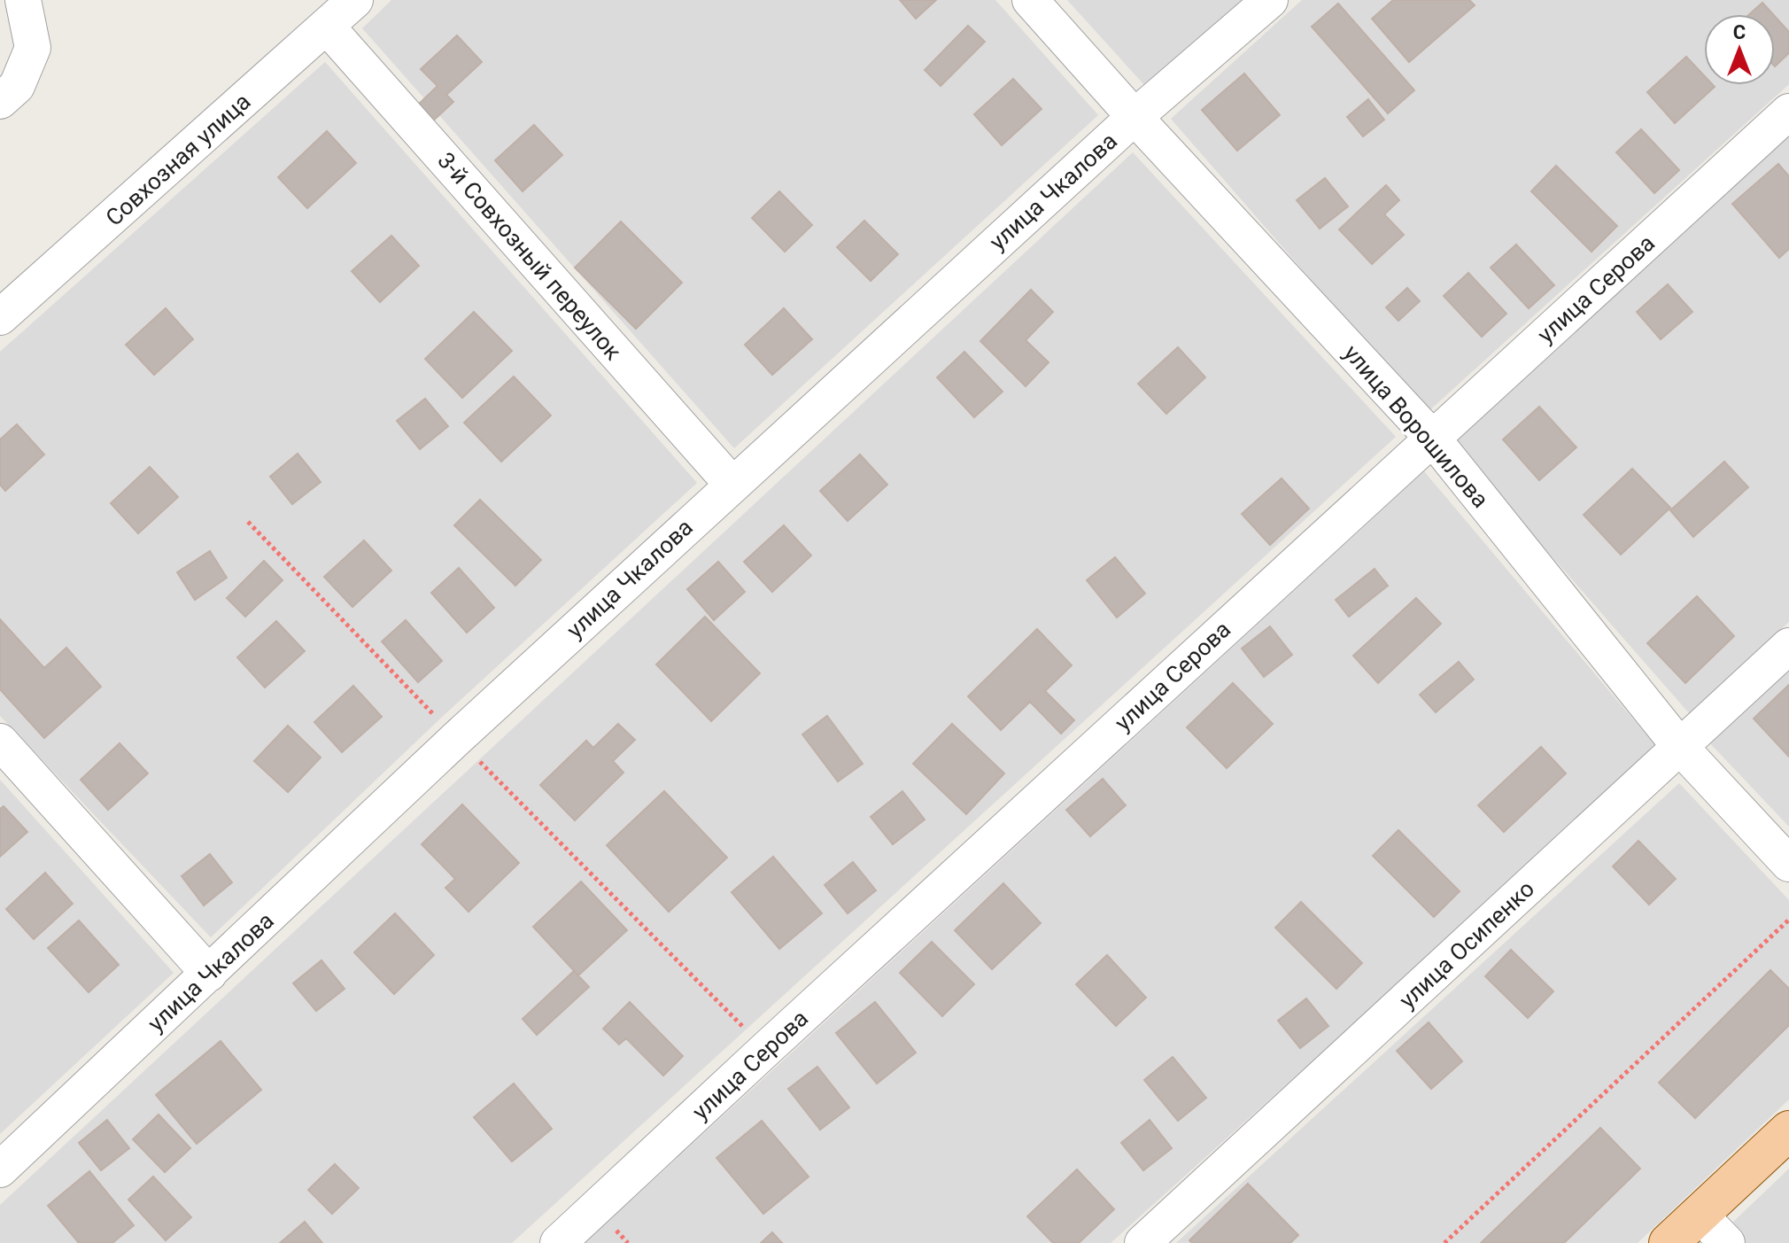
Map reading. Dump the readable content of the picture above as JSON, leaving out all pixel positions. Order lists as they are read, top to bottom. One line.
{"streets":{"street":["Совхозная улица","улица Чкалова","3-й Совхозный переулок","улица Серова","улица Ворошилова","улица Осипенко"]},"crossings":[["Совхозная улица","3-й Совхозный переулок"],["улица Чкалова","3-й Совхозный переулок"],["улица Чкалова","улица Ворошилова"],["улица Серова","улица Ворошилова"],["улица Ворошилова","улица Осипенко"]],"north":"top"}
